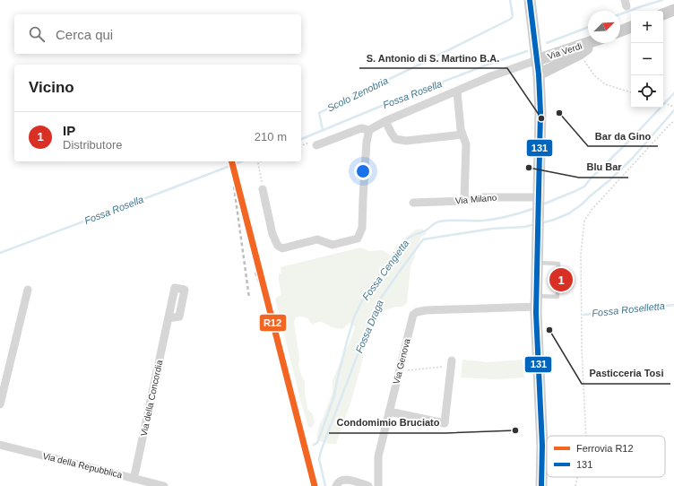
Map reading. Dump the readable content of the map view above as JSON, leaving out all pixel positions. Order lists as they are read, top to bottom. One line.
{"streets":{"main road":["Via Verdi"],"street":["Via Milano","Via Genova","Via della Concordia","Via della Repubblica"]},"crossings":[["Via della Concordia","Via della Repubblica"]],"water":["Scolo Zenobria","Fossa Rosella","Fossa Cengietta","Fossa Roselletta","Fossa Draga"],"places":["Bar da Gino","S. Antonio di S. Martino B.A.","Blu Bar","Pasticceria Tosi","Condomimio Bruciato"],"lines":["transit line 131","rail line R12"],"legend":["Ferrovia R12","131"],"north":"top right","page":{"map_buttons":["+","−"],"search":"Cerca qui","heading":"Vicino","list":[{"mark":"1","name":"IP","note":"Distributore","value":"210 m"}],"pins":"1"}}
